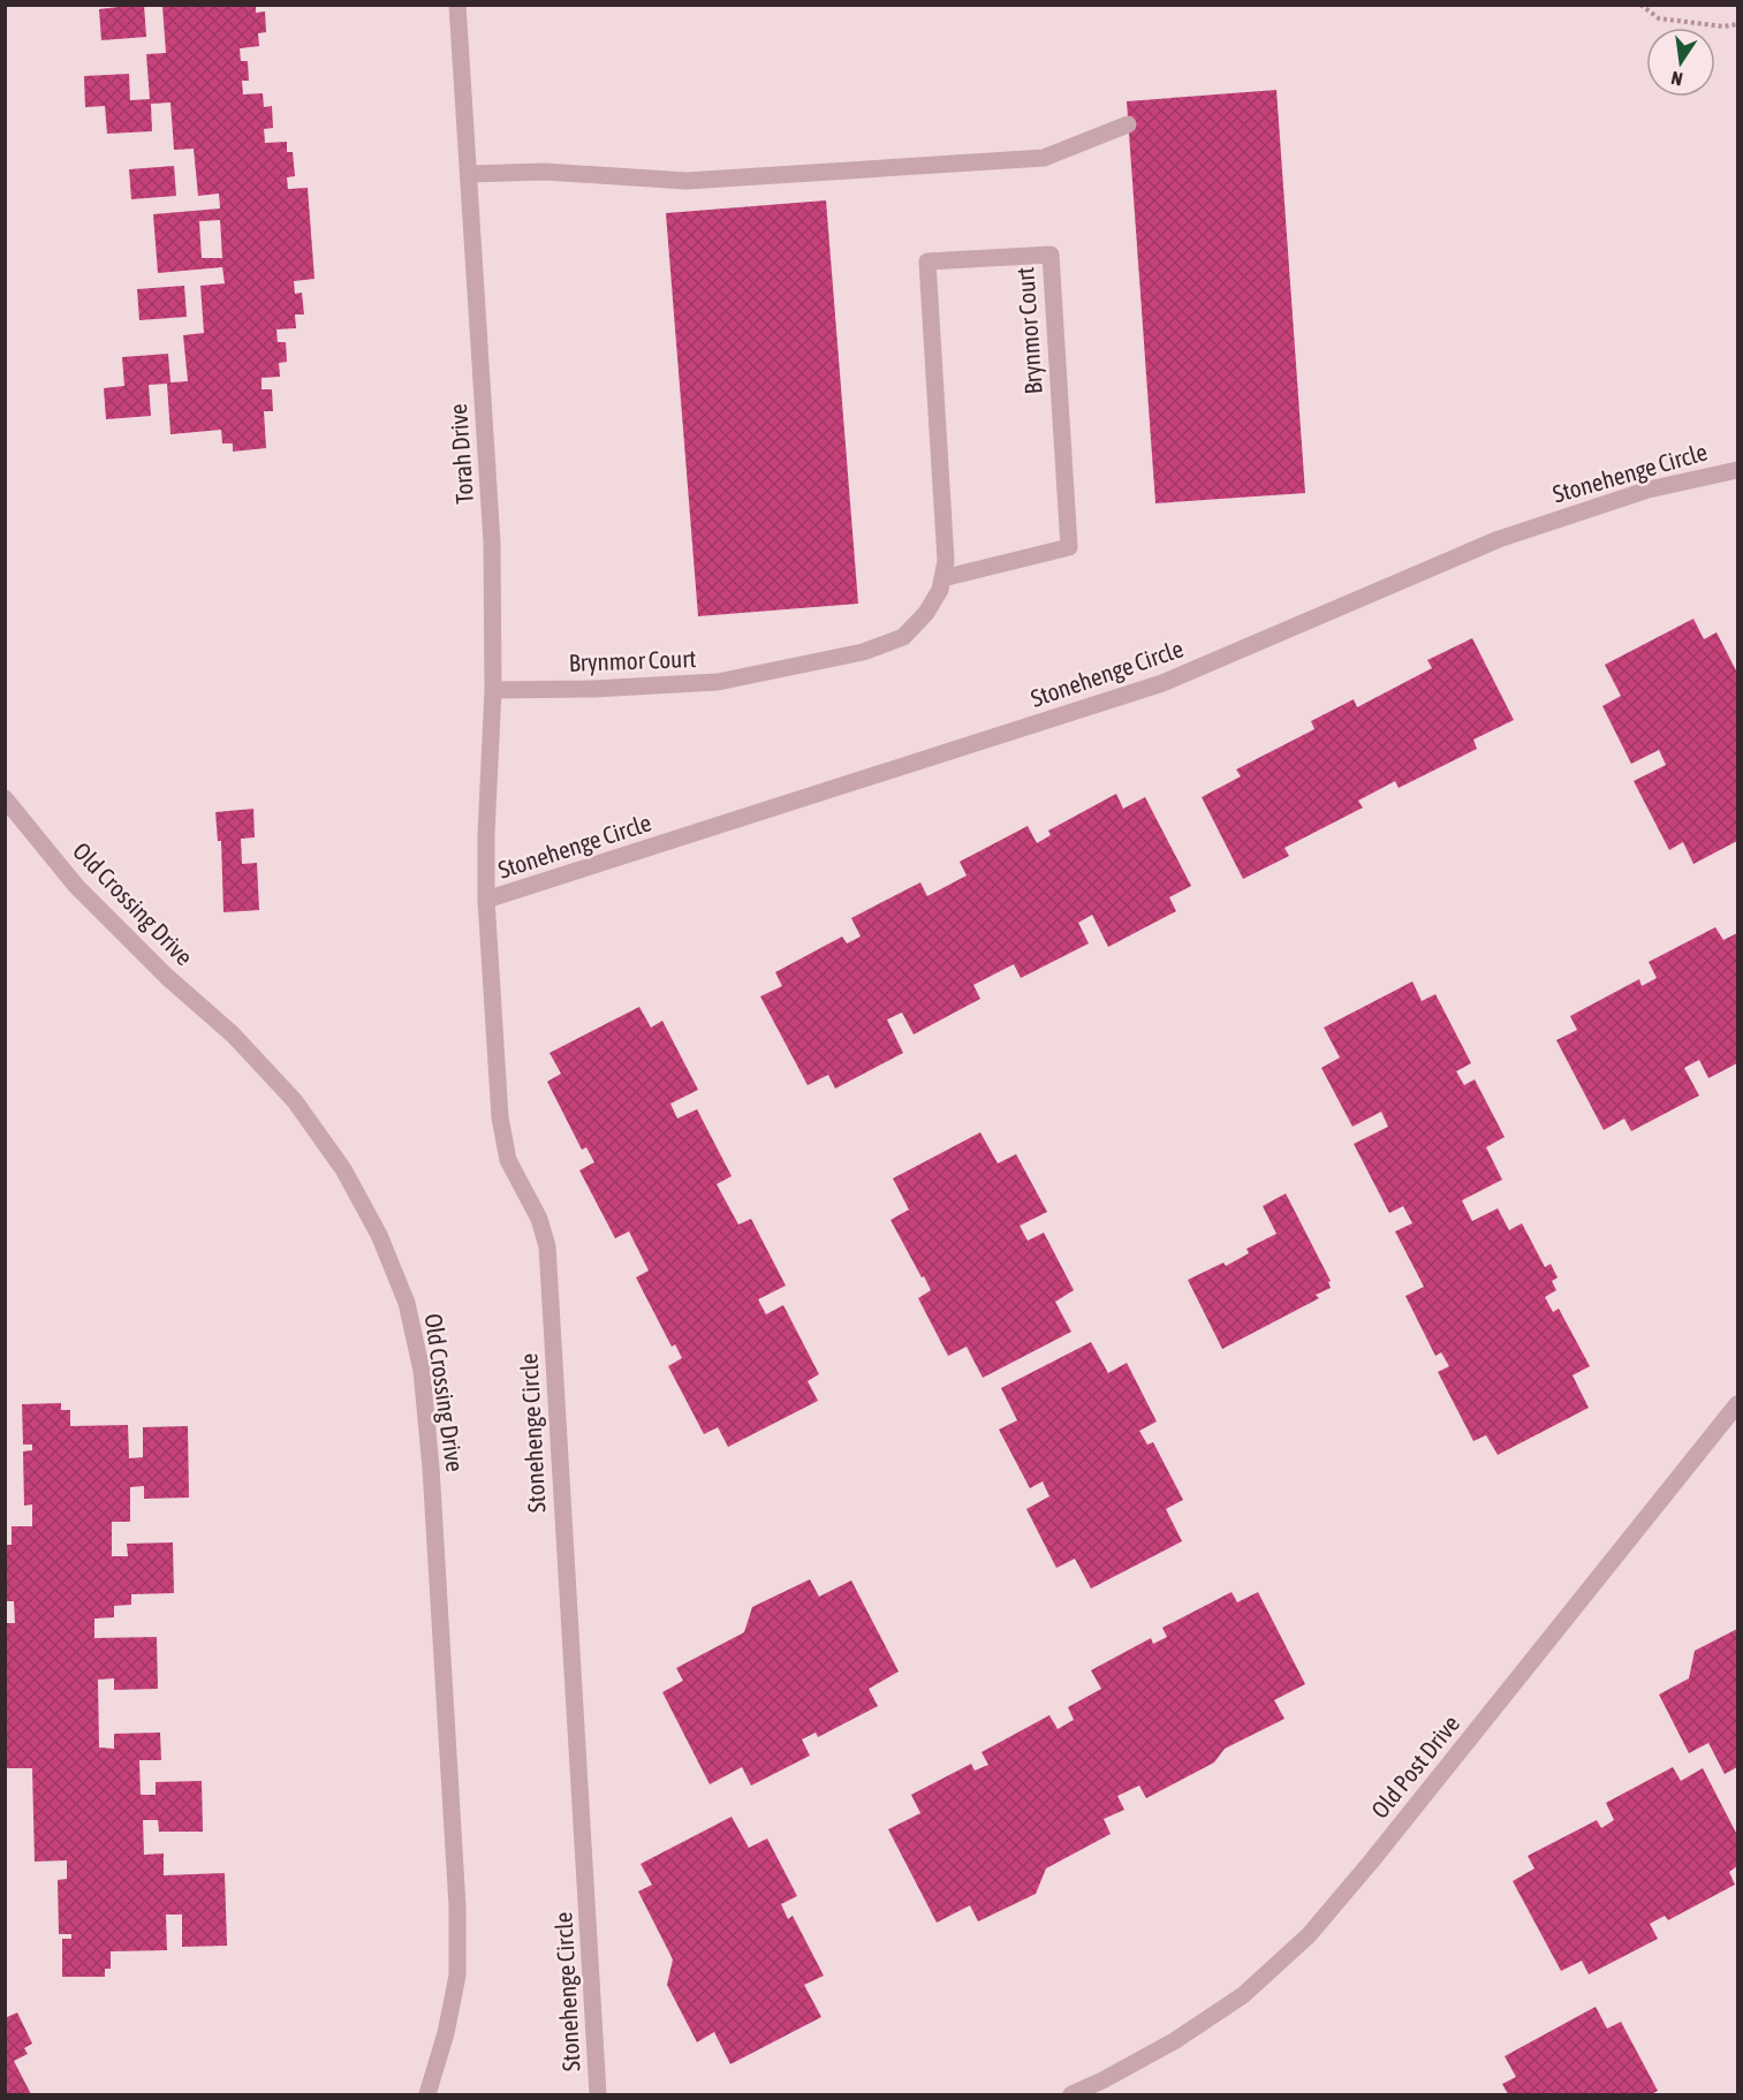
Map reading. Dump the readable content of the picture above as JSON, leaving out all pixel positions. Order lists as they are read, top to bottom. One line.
{"streets":{"street":["Brynmor Court","Torah Drive","Stonehenge Circle","Old Crossing Drive","Old Post Drive"]},"crossings":[["Brynmor Court","Torah Drive"],["Torah Drive","Stonehenge Circle"]],"north":"bottom"}
